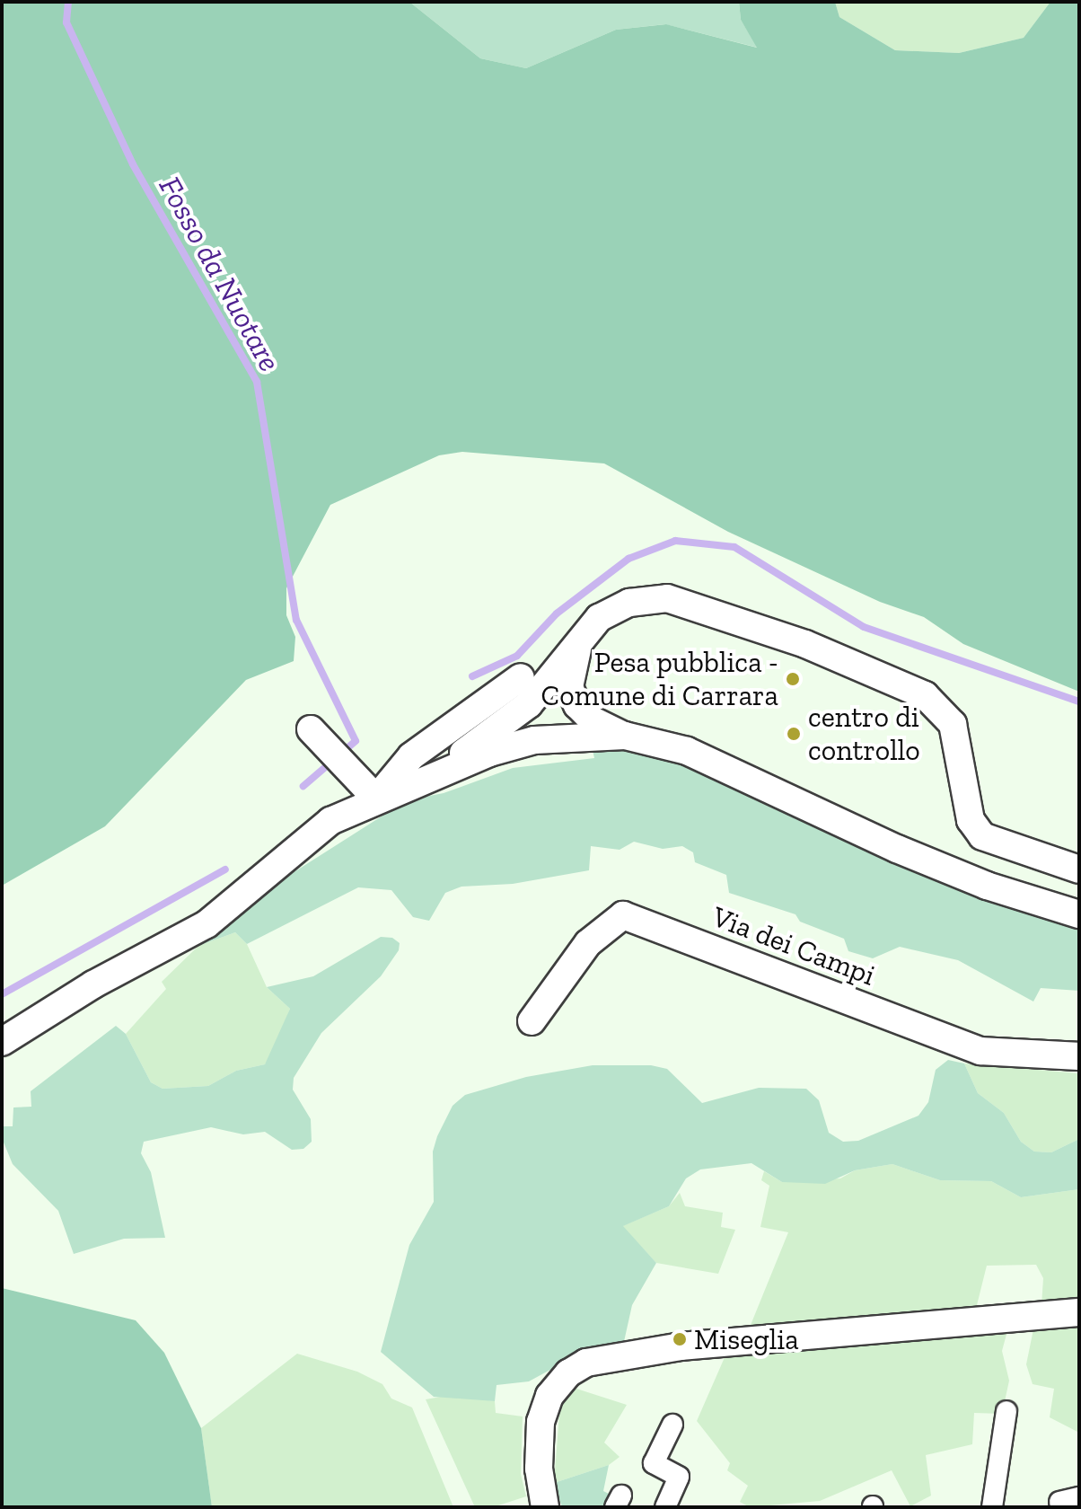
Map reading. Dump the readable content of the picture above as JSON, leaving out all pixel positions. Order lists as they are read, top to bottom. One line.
{"streets":{"street":["Via dei Campi"]},"water":["Fosso da Nuotare"],"places":["Pesa pubblica - Comune di Carrara","centro di controllo","Miseglia"]}
